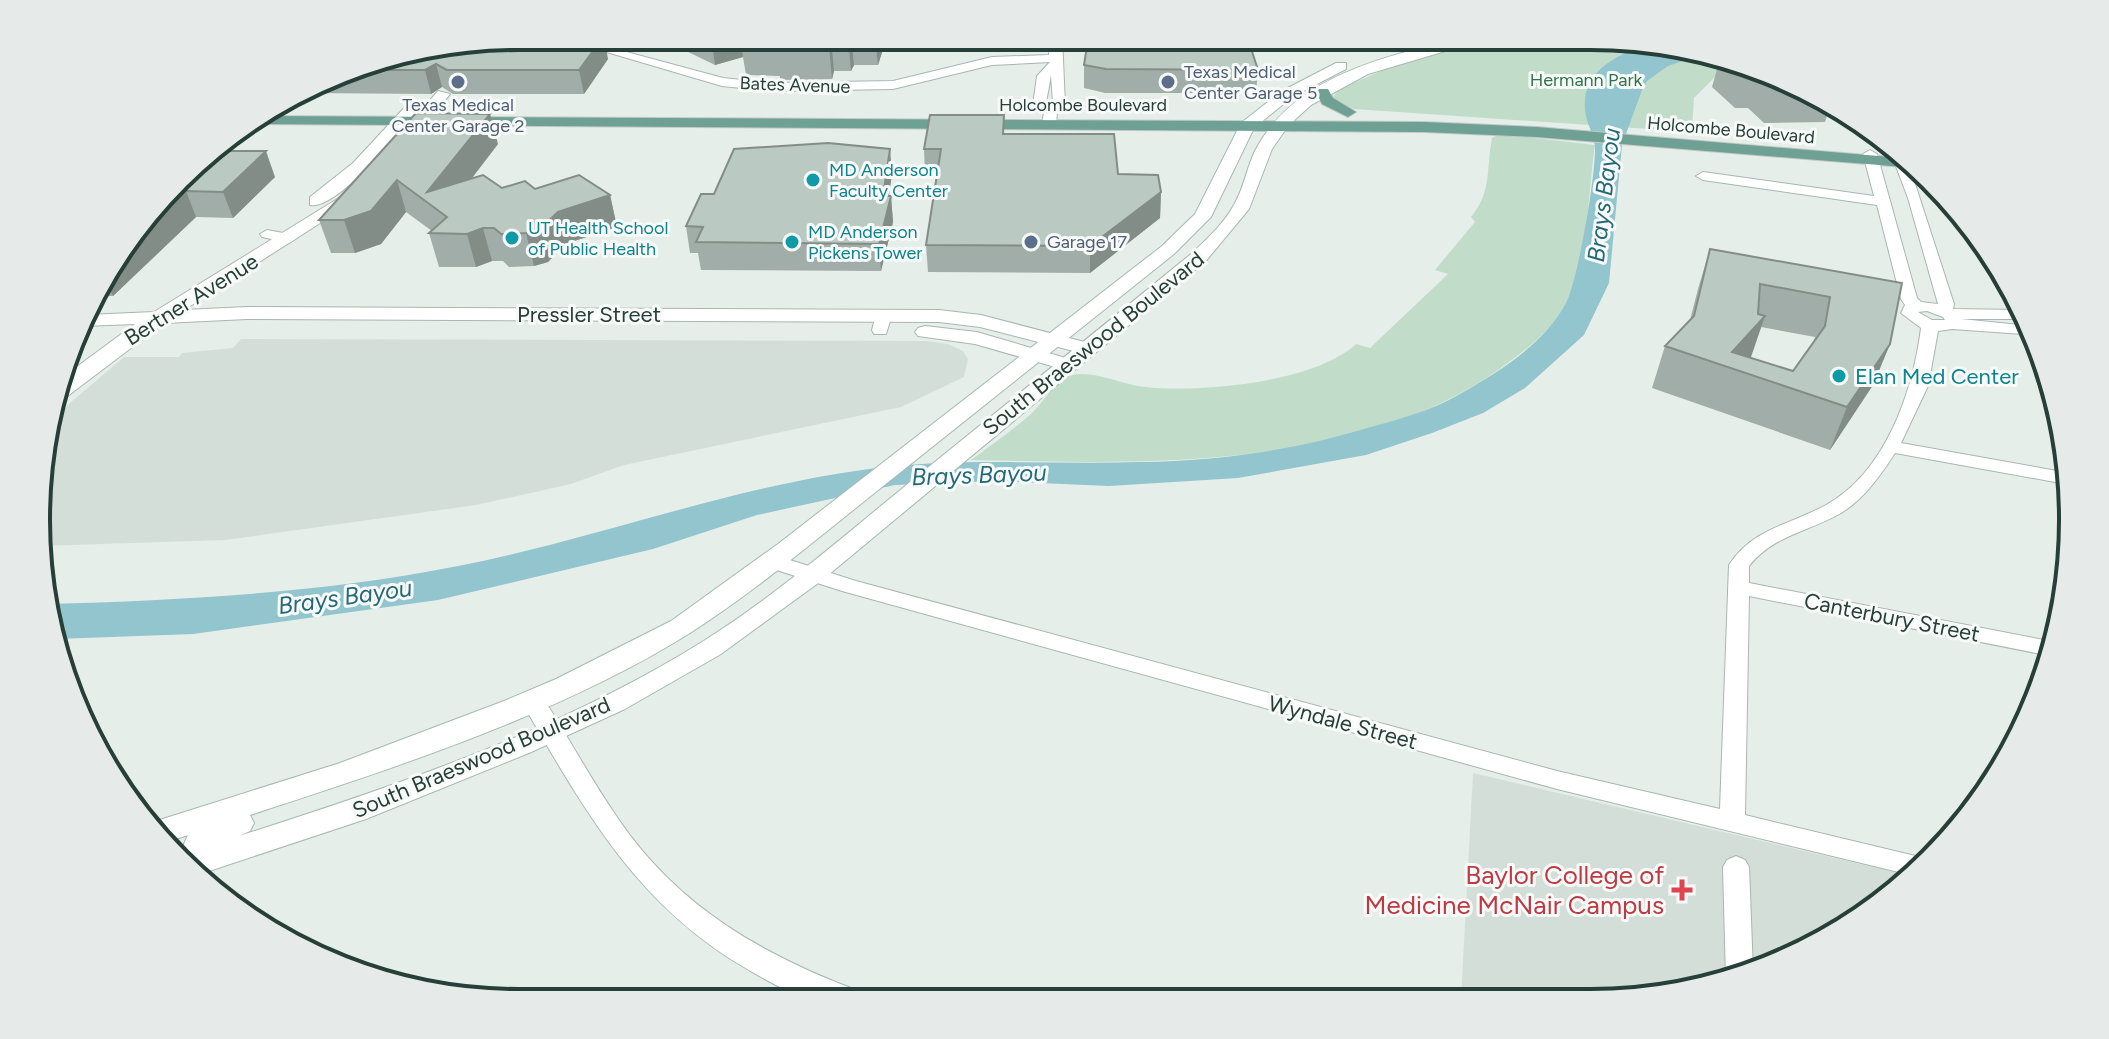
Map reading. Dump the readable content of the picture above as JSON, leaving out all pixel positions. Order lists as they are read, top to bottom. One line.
{"streets":{"main road":["Holcombe Boulevard","Bertner Avenue","Pressler Street","South Braeswood Boulevard"],"street":["Bates Avenue","Canterbury Street","Wyndale Street"]},"crossings":[["Holcombe Boulevard","Bertner Avenue"],["Holcombe Boulevard","South Braeswood Boulevard"],["Bertner Avenue","Pressler Street"],["Pressler Street","South Braeswood Boulevard"],["South Braeswood Boulevard","Wyndale Street"]],"water":["Brays Bayou"],"parks":["Hermann Park"],"places":{"other":["Texas Medical Center Garage 2","Texas Medical Center Garage 5","MD Anderson Faculty Center","UT Health School of Public Health","MD Anderson Pickens Tower","Garage 17","Elan Med Center"],"health":["Baylor College of Medicine McNair Campus"]}}
